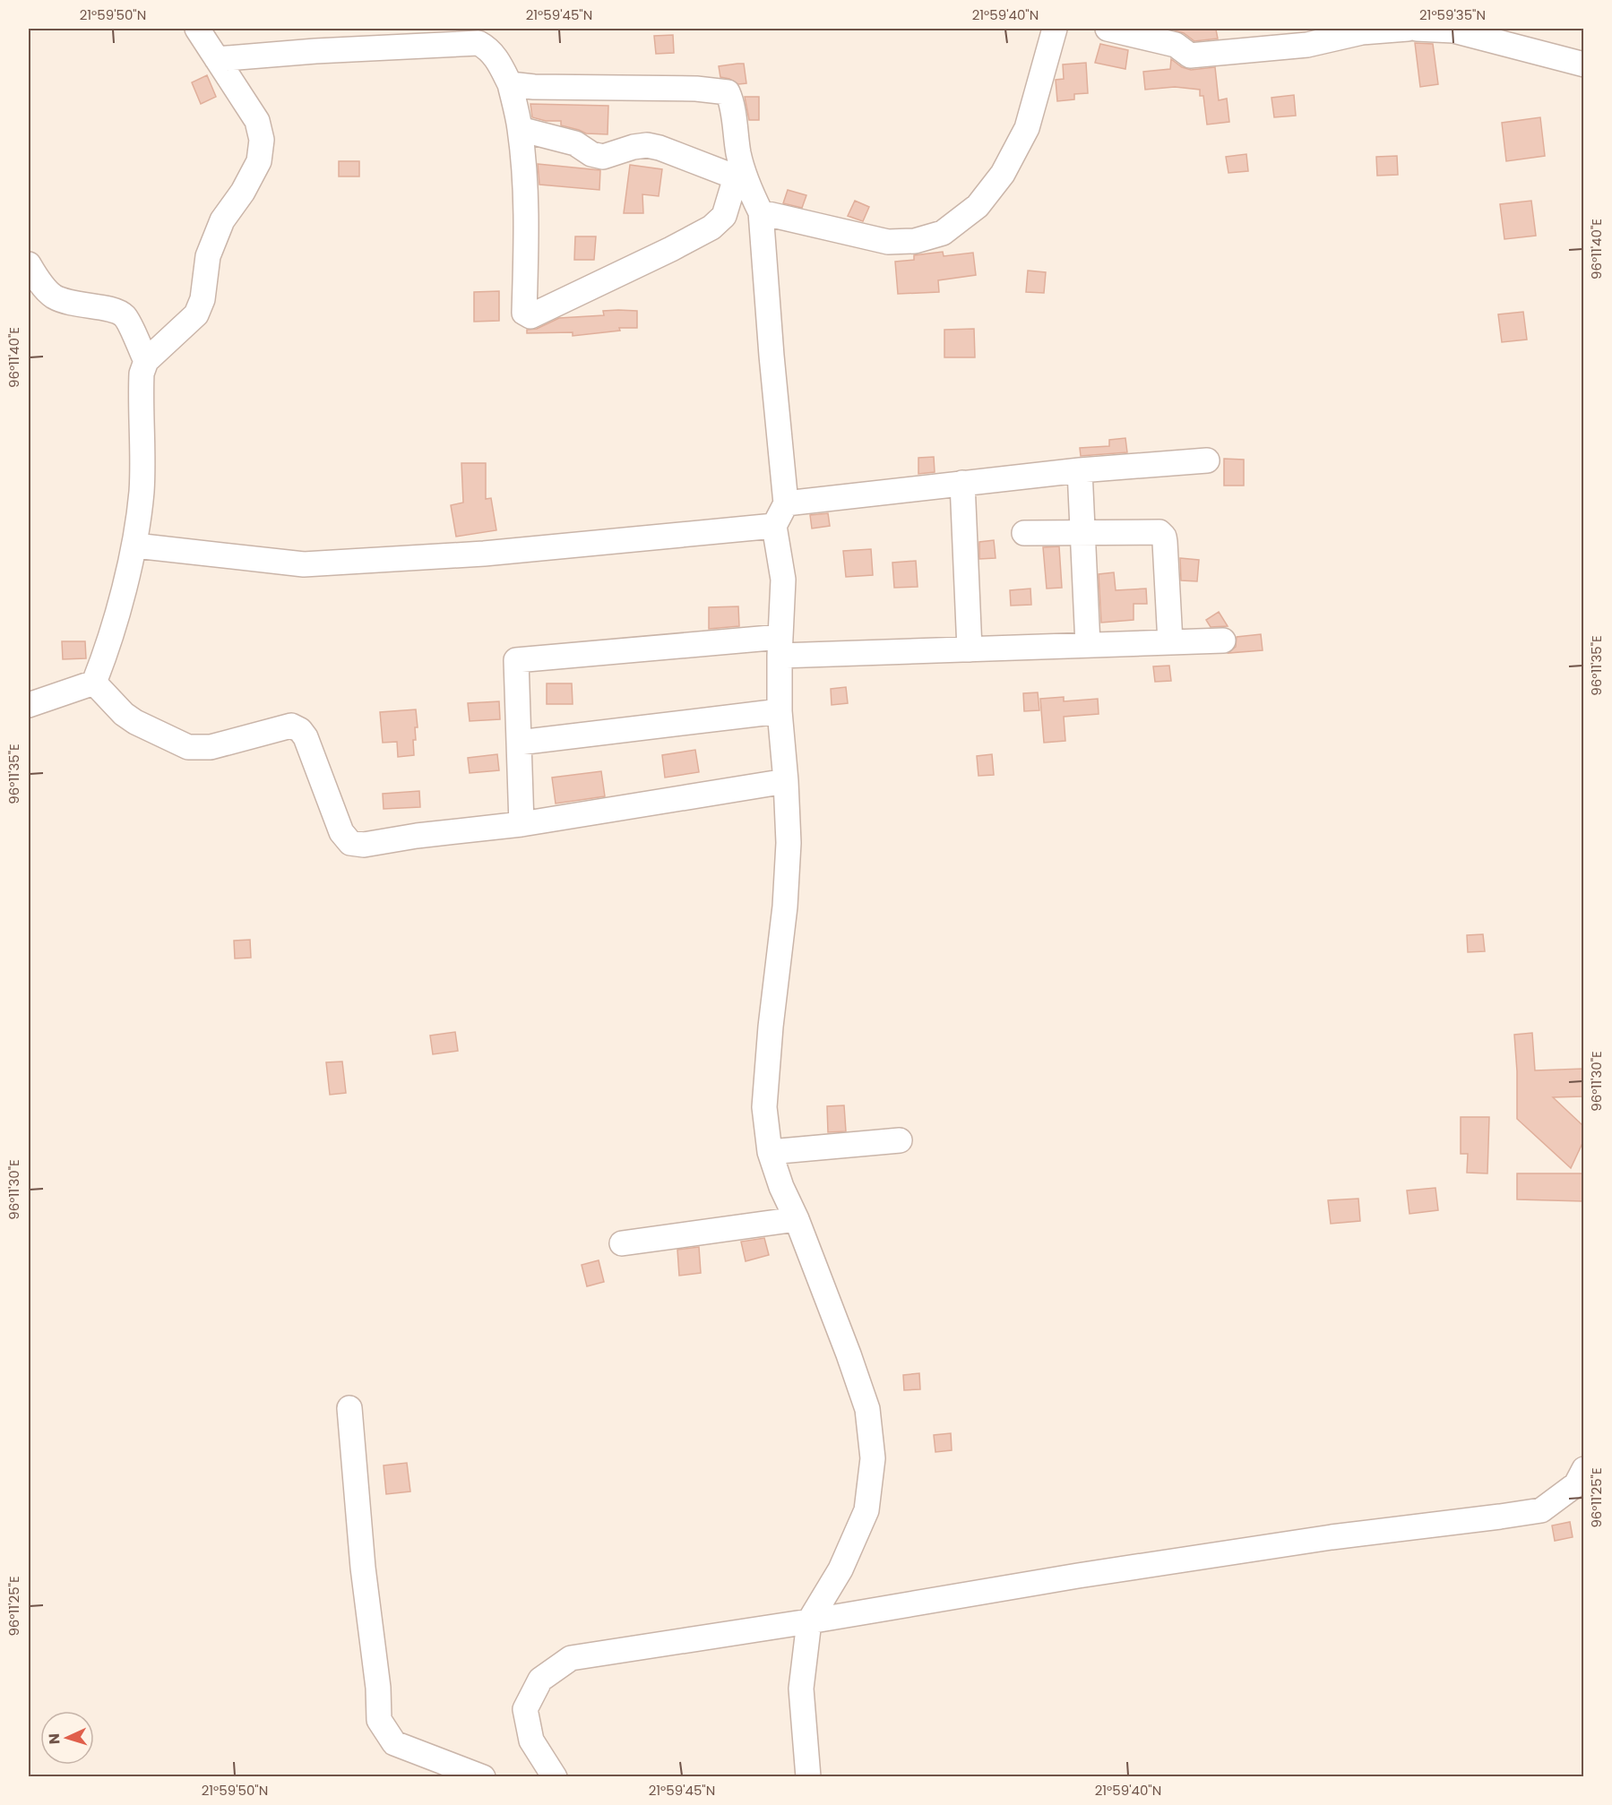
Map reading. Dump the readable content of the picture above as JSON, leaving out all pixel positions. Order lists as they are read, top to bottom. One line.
{"north":"left","coordinates":["21°59'50\"N","21°59'45\"N","21°59'40\"N","21°59'35\"N","96°11'40\"E","96°11'35\"E","96°11'30\"E","96°11'25\"E"]}
